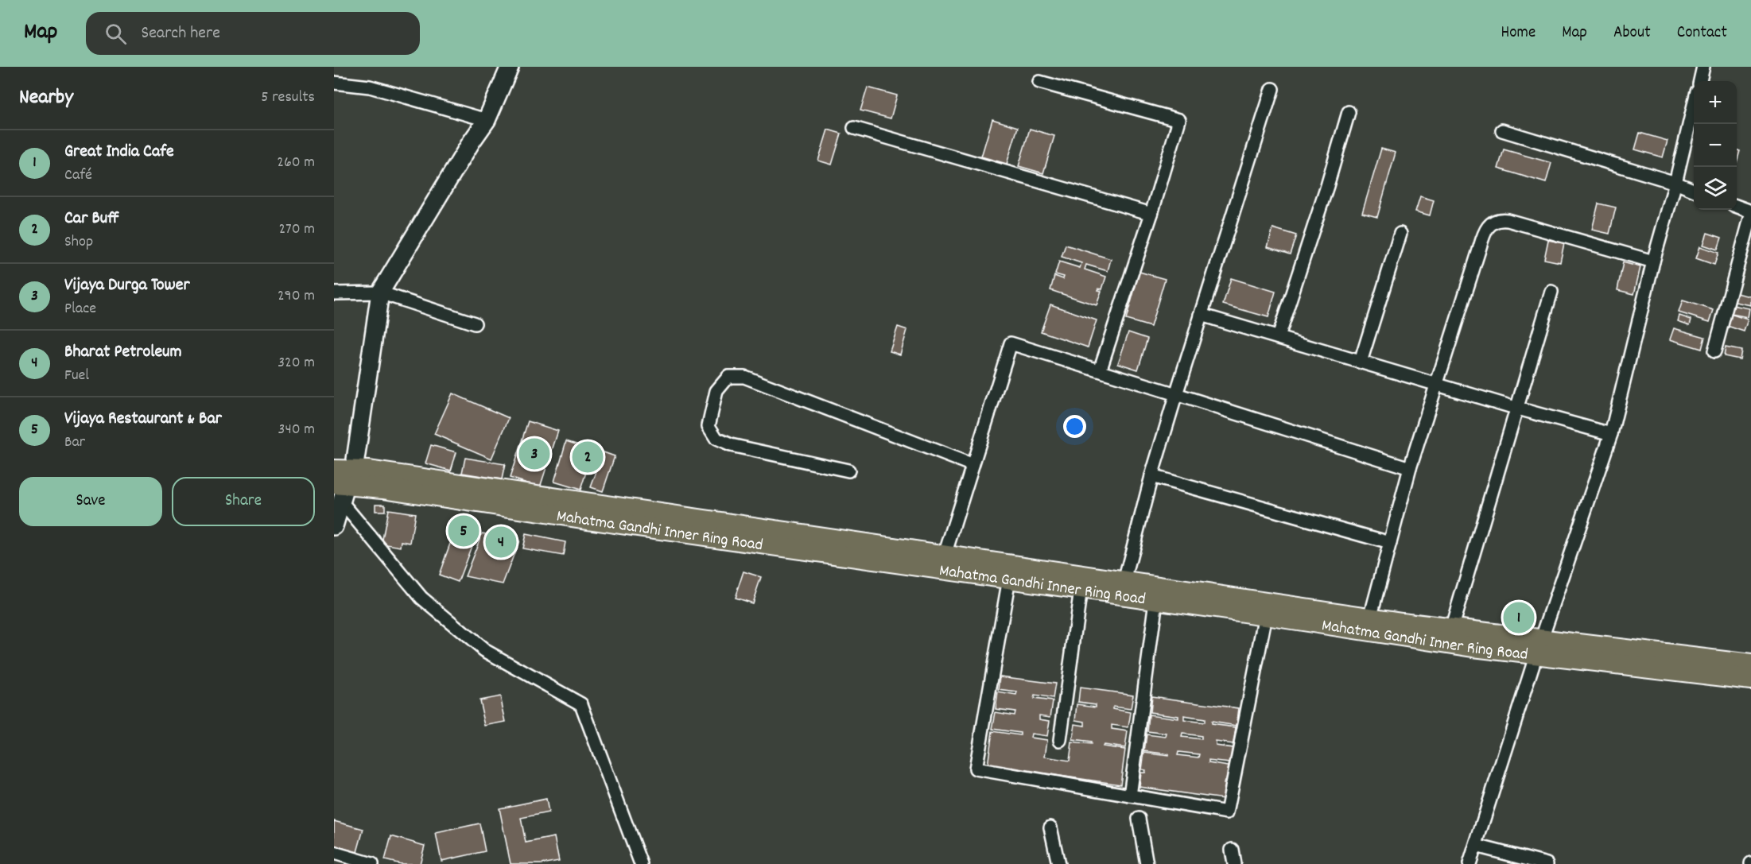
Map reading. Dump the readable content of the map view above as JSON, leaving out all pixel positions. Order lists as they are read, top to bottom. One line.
{"streets":{"main road":["Mahatma Gandhi Inner Ring Road"]},"page":{"header":"Map","search":"Search here","nav":["Home","Map","About","Contact"],"heading":["Nearby","5 results"],"map_buttons":["+","−"],"list":[{"mark":"1","name":"Great India Cafe","note":"Café","value":"260 m"},{"mark":"2","name":"Car Buff","note":"Shop","value":"270 m"},{"mark":"3","name":"Vijaya Durga Tower","note":"Place","value":"290 m"},{"mark":"4","name":"Bharat Petroleum","note":"Fuel","value":"320 m"},{"mark":"5","name":"Vijaya Restaurant & Bar","note":"Bar","value":"340 m"}],"pins":["3","2","5","4","1"],"buttons":["Save","Share"]}}
